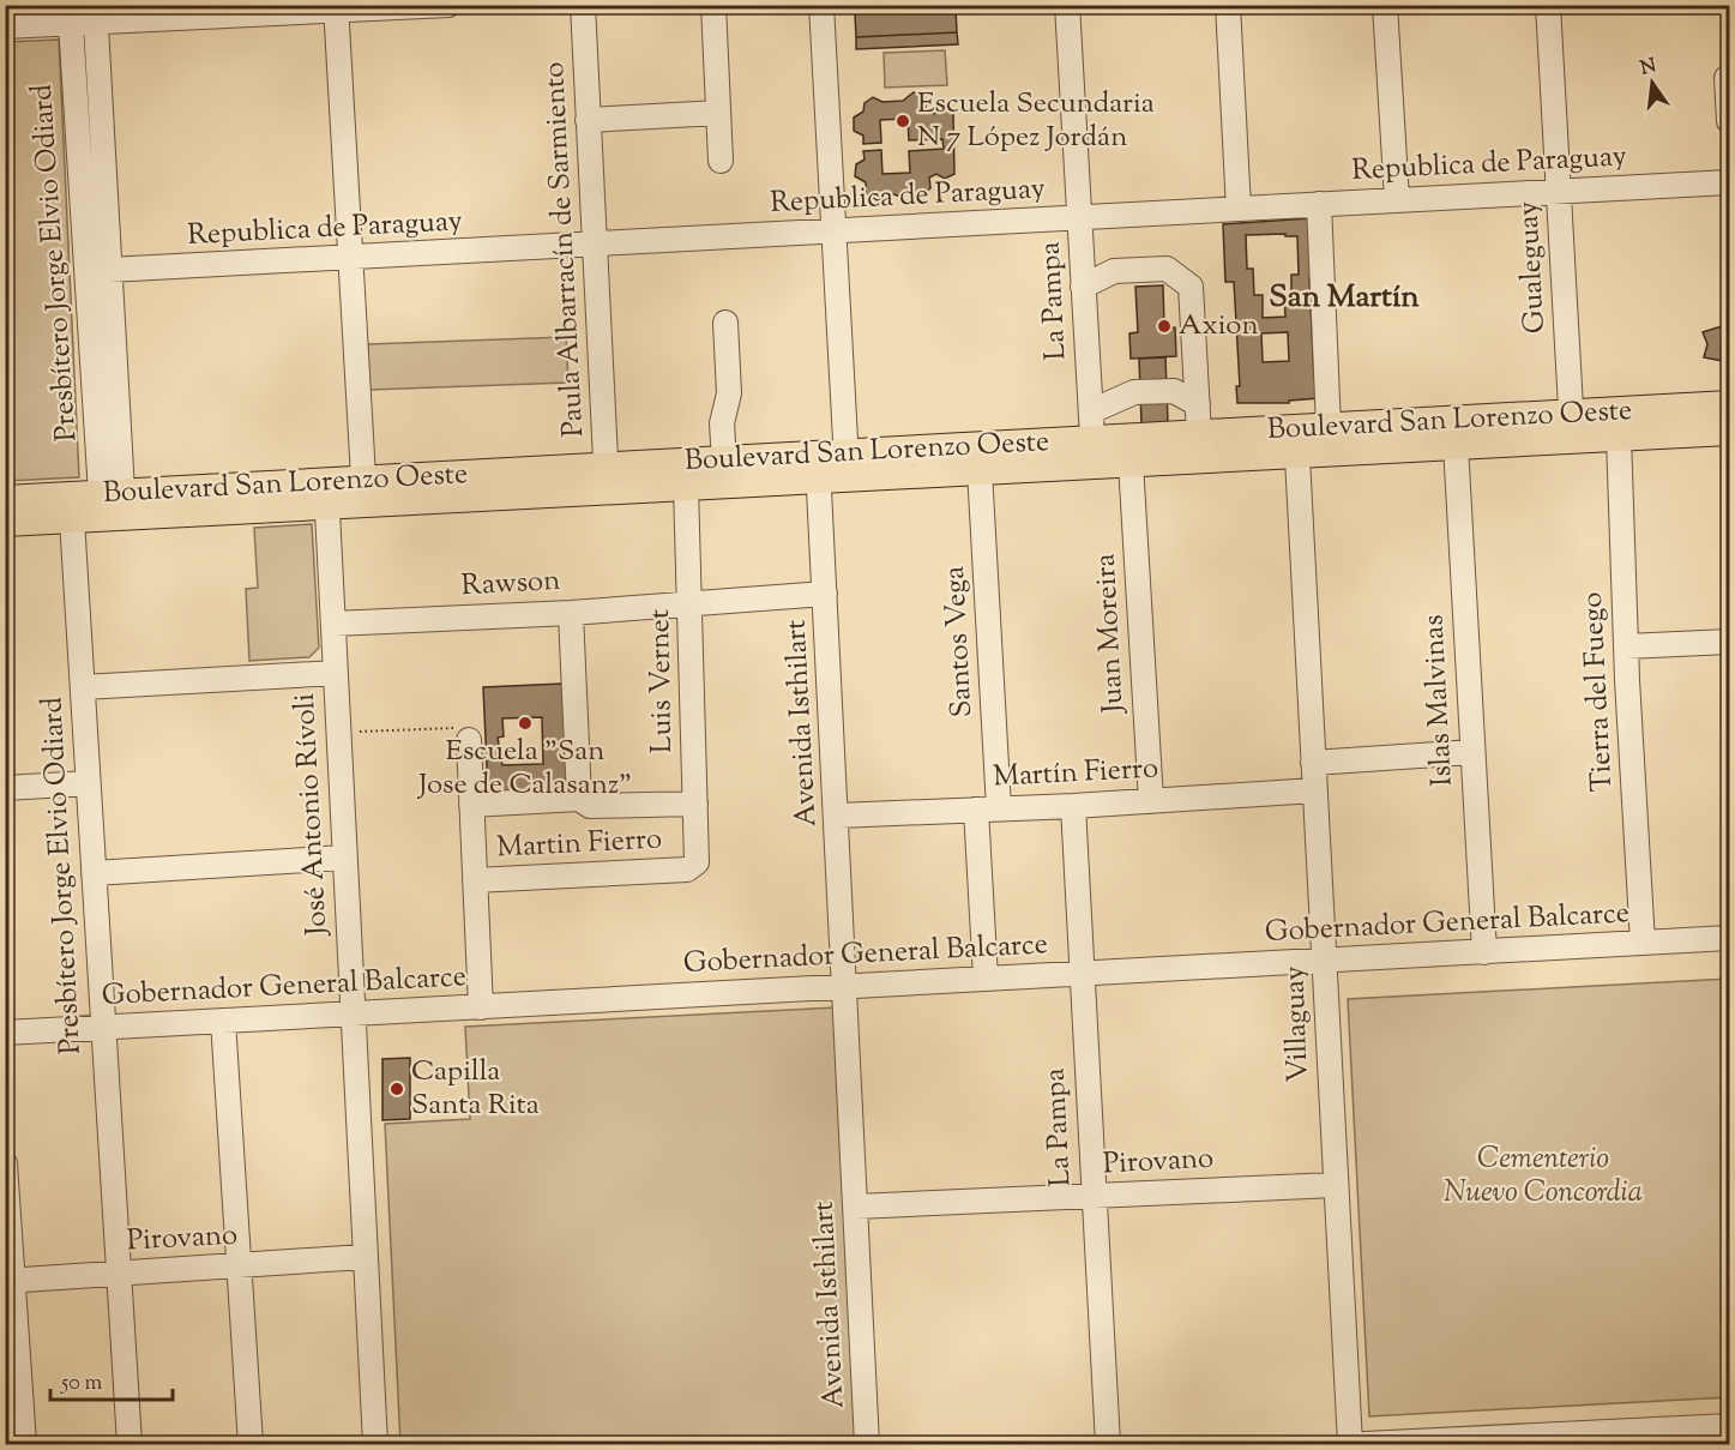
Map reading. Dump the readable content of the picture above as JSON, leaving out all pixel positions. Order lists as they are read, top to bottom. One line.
{"streets":{"main road":["Boulevard San Lorenzo Oeste"],"street":["Republica de Paraguay","Paula Albarracín de Sarmiento","Presbítero Jorge Elvio Odiard","Gualeguay","La Pampa","Rawson","Juan Moreira","Santos Vega","Luis Vernet","Tierra del Fuego","Islas Malvinas","Avenida Isthilart","Martín Fierro","José Antonio Rívoli","Martin Fierro","Gobernador General Balcarce","Villaguay","Pirovano"]},"crossings":[["Republica de Paraguay","Paula Albarracín de Sarmiento"],["Republica de Paraguay","Presbítero Jorge Elvio Odiard"],["Republica de Paraguay","Gualeguay"],["Republica de Paraguay","La Pampa"],["Paula Albarracín de Sarmiento","Boulevard San Lorenzo Oeste"],["Presbítero Jorge Elvio Odiard","Boulevard San Lorenzo Oeste"],["Presbítero Jorge Elvio Odiard","Gobernador General Balcarce"],["Presbítero Jorge Elvio Odiard","Pirovano"],["Gualeguay","Boulevard San Lorenzo Oeste"],["La Pampa","Boulevard San Lorenzo Oeste"],["La Pampa","Martín Fierro"],["La Pampa","Gobernador General Balcarce"],["La Pampa","Pirovano"],["Boulevard San Lorenzo Oeste","Juan Moreira"],["Boulevard San Lorenzo Oeste","Santos Vega"],["Boulevard San Lorenzo Oeste","Luis Vernet"],["Boulevard San Lorenzo Oeste","Tierra del Fuego"],["Boulevard San Lorenzo Oeste","Islas Malvinas"],["Boulevard San Lorenzo Oeste","Avenida Isthilart"],["Boulevard San Lorenzo Oeste","José Antonio Rívoli"],["Boulevard San Lorenzo Oeste","Villaguay"],["Rawson","Luis Vernet"],["Rawson","Avenida Isthilart"],["Rawson","José Antonio Rívoli"],["Juan Moreira","Martín Fierro"],["Santos Vega","Martín Fierro"],["Santos Vega","Gobernador General Balcarce"],["Luis Vernet","Martin Fierro"],["Tierra del Fuego","Gobernador General Balcarce"],["Islas Malvinas","Gobernador General Balcarce"],["Avenida Isthilart","Martín Fierro"],["Avenida Isthilart","Gobernador General Balcarce"],["Avenida Isthilart","Pirovano"],["Martín Fierro","Villaguay"],["José Antonio Rívoli","Gobernador General Balcarce"],["José Antonio Rívoli","Pirovano"],["Gobernador General Balcarce","Villaguay"],["Villaguay","Pirovano"]],"districts":["San Martín"],"parks":["Cementerio Nuevo Concordia"],"places":["Escuela Secundaria N 7 López Jordán","Axion","Escuela \"San Jose de Calasanz\"","Capilla Santa Rita"],"scale_bar":"50 m","north":"top"}
